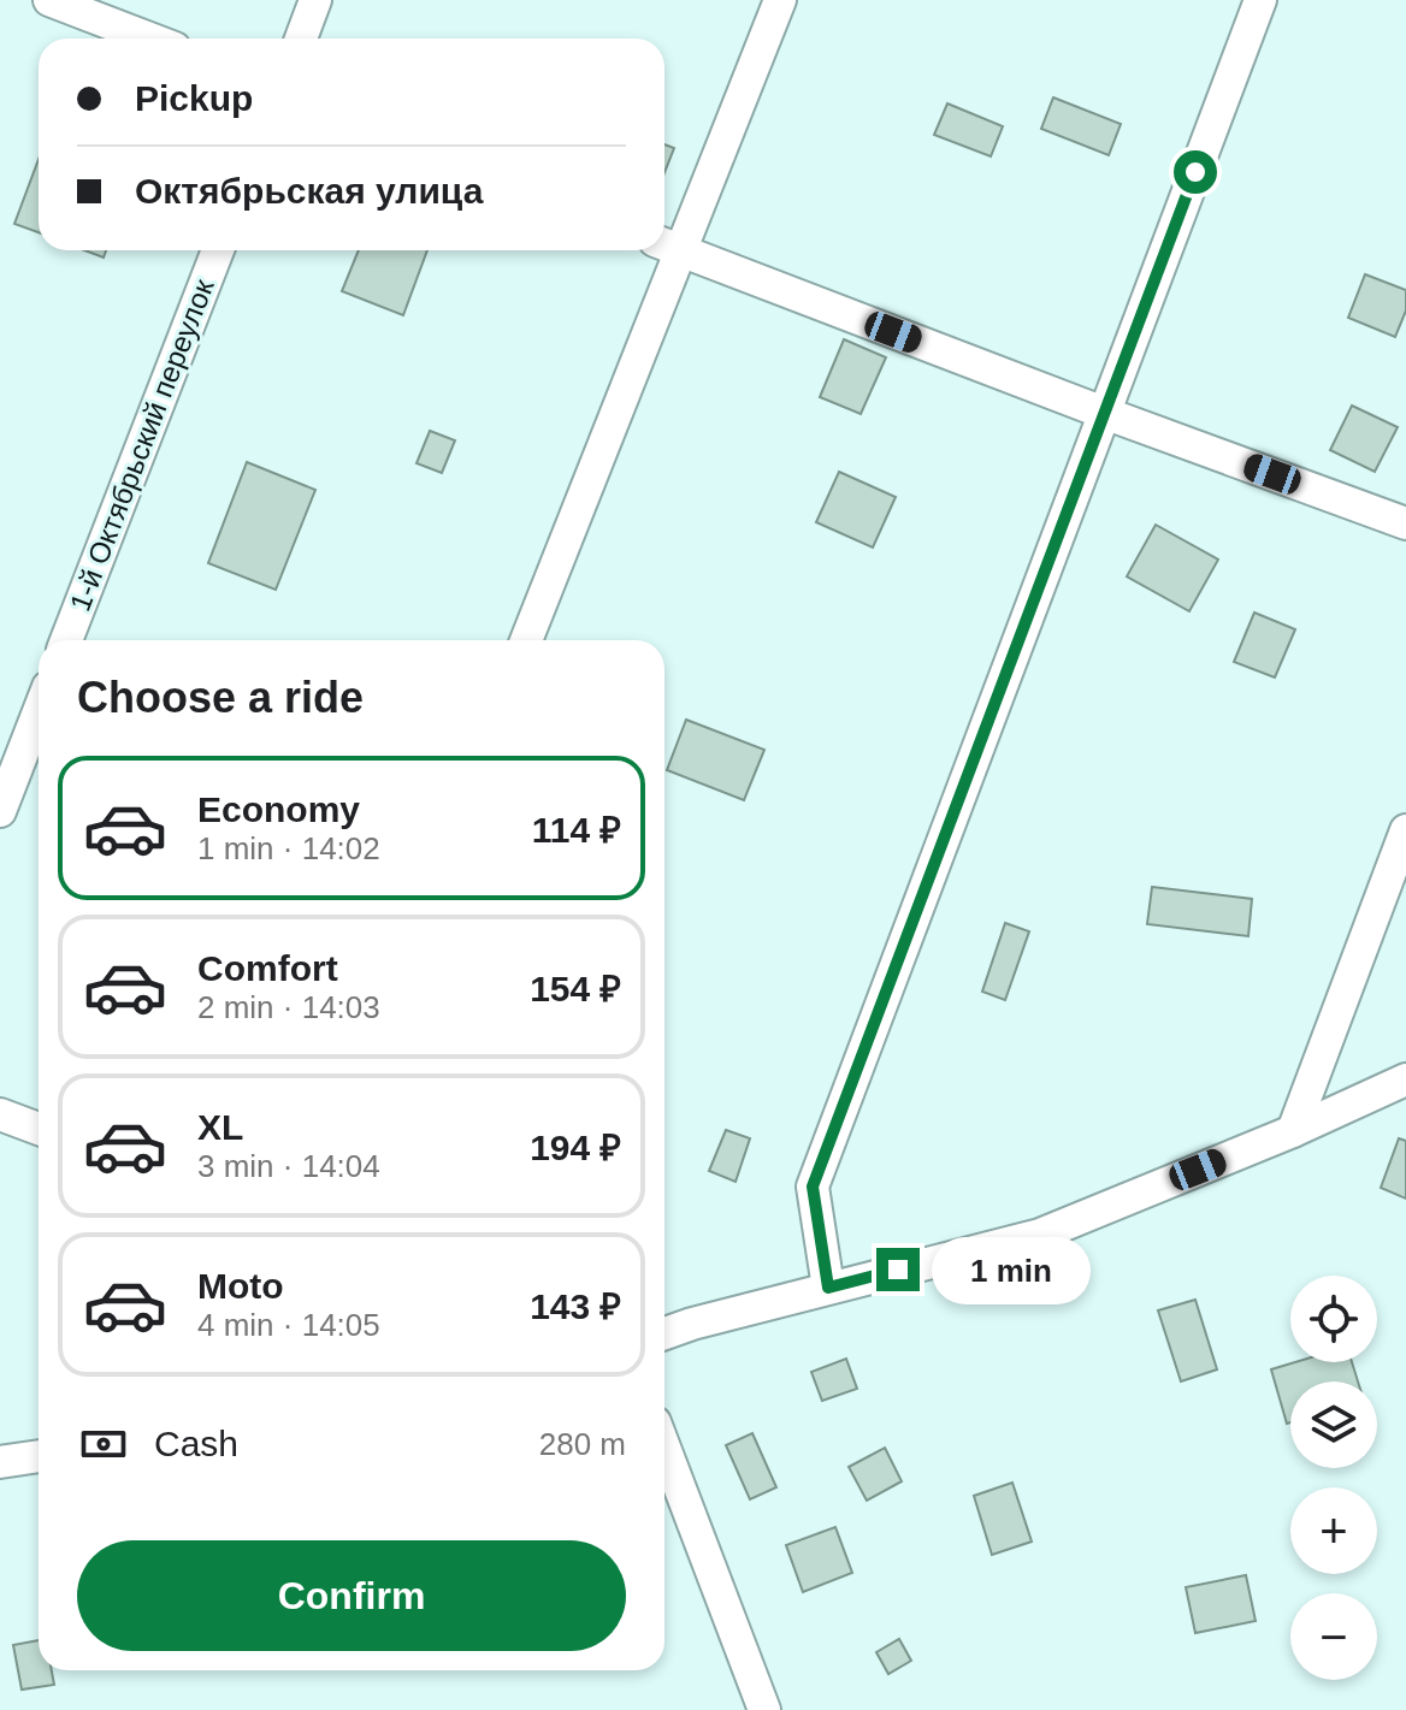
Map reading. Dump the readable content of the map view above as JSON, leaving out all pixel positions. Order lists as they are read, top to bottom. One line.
{"streets":{"street":["1-й Октябрьский переулок"]},"page":{"banner":["Pickup","Октябрьская улица"],"heading":"Choose a ride","list":[{"name":"Economy","note":"1 min · 14:02","value":"114 ₽"},{"name":"Comfort","note":"2 min · 14:03","value":"154 ₽"},{"name":"XL","note":"3 min · 14:04","value":"194 ₽"},{"name":"Moto","note":"4 min · 14:05","value":"143 ₽"}],"bubble":"1 min","map_buttons":["+","−"],"pay":["Cash","280 m"],"buttons":"Confirm"}}
